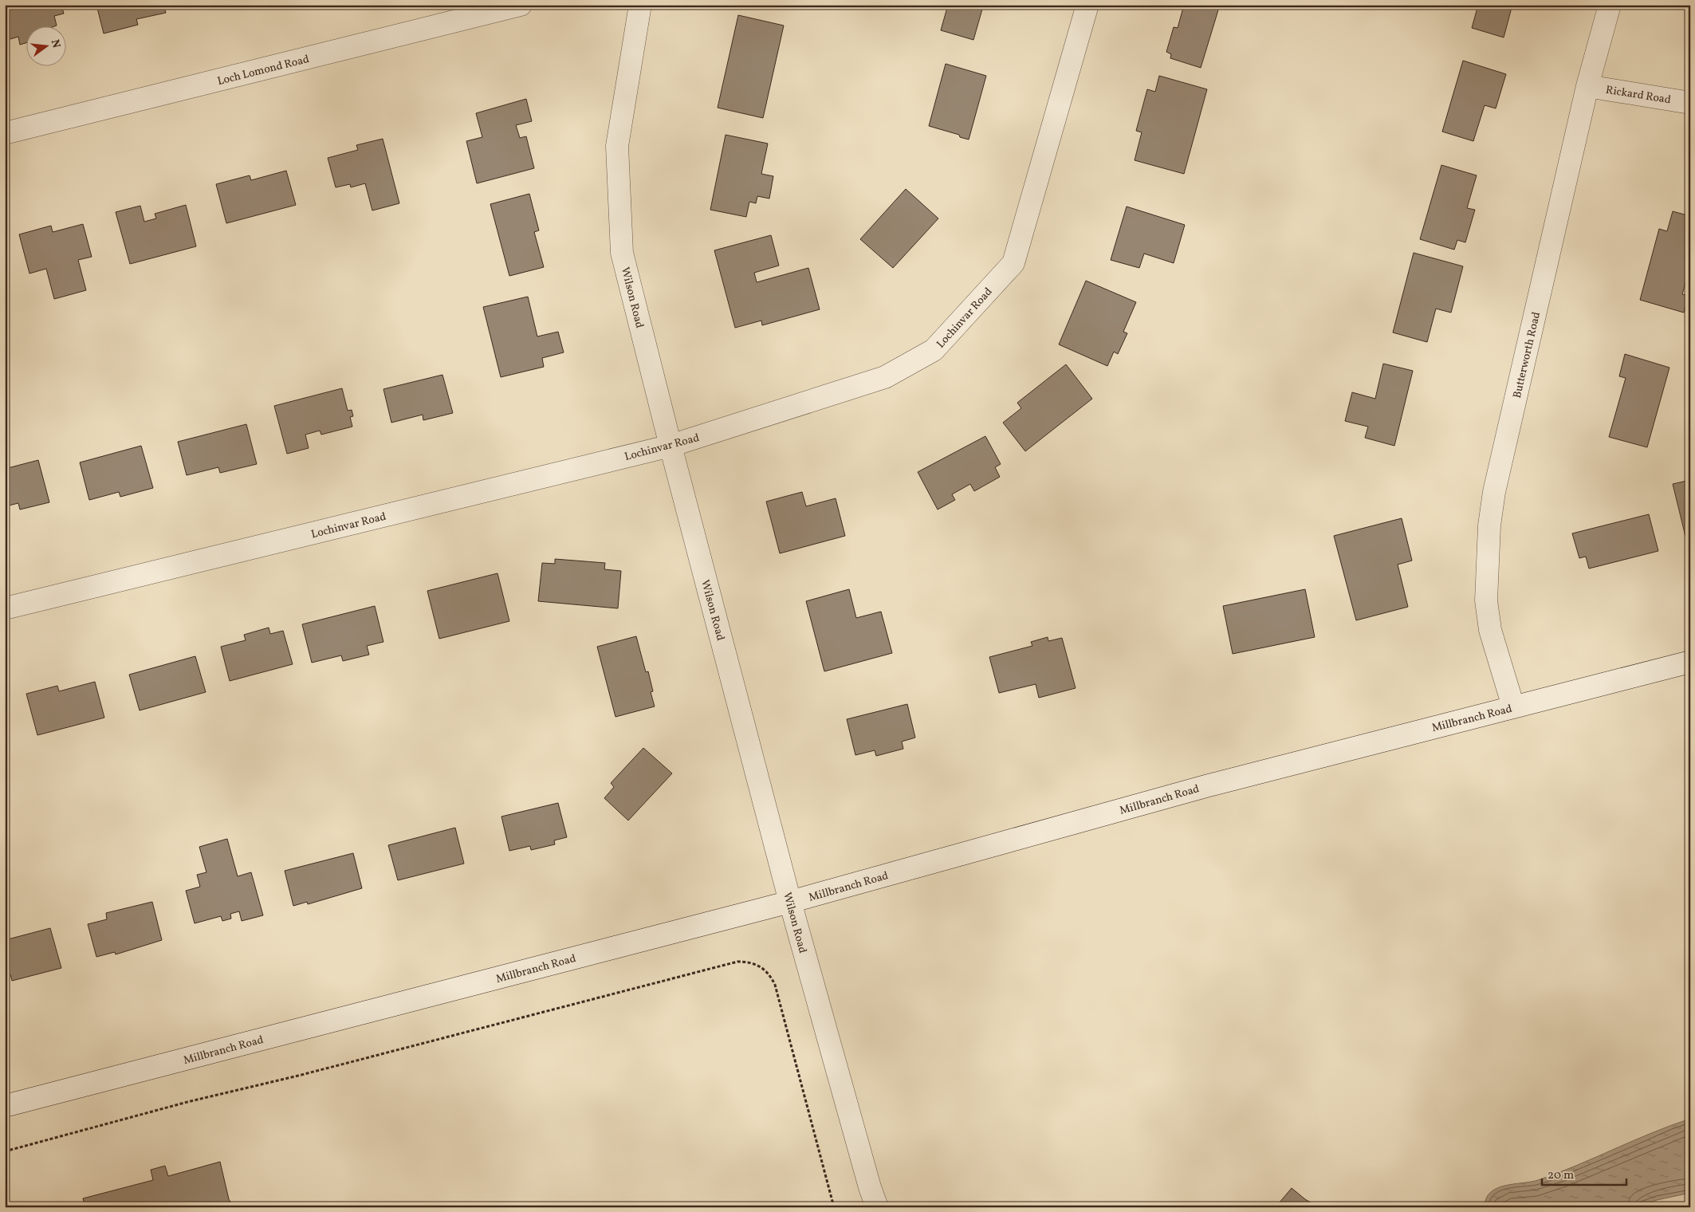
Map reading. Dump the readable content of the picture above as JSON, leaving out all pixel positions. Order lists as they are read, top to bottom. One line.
{"streets":{"street":["Loch Lomond Road","Rickard Road","Wilson Road","Lochinvar Road","Butterworth Road","Millbranch Road"]},"crossings":[["Rickard Road","Butterworth Road"],["Wilson Road","Lochinvar Road"],["Wilson Road","Millbranch Road"],["Butterworth Road","Millbranch Road"]],"scale_bar":"20 m","north":"right"}
